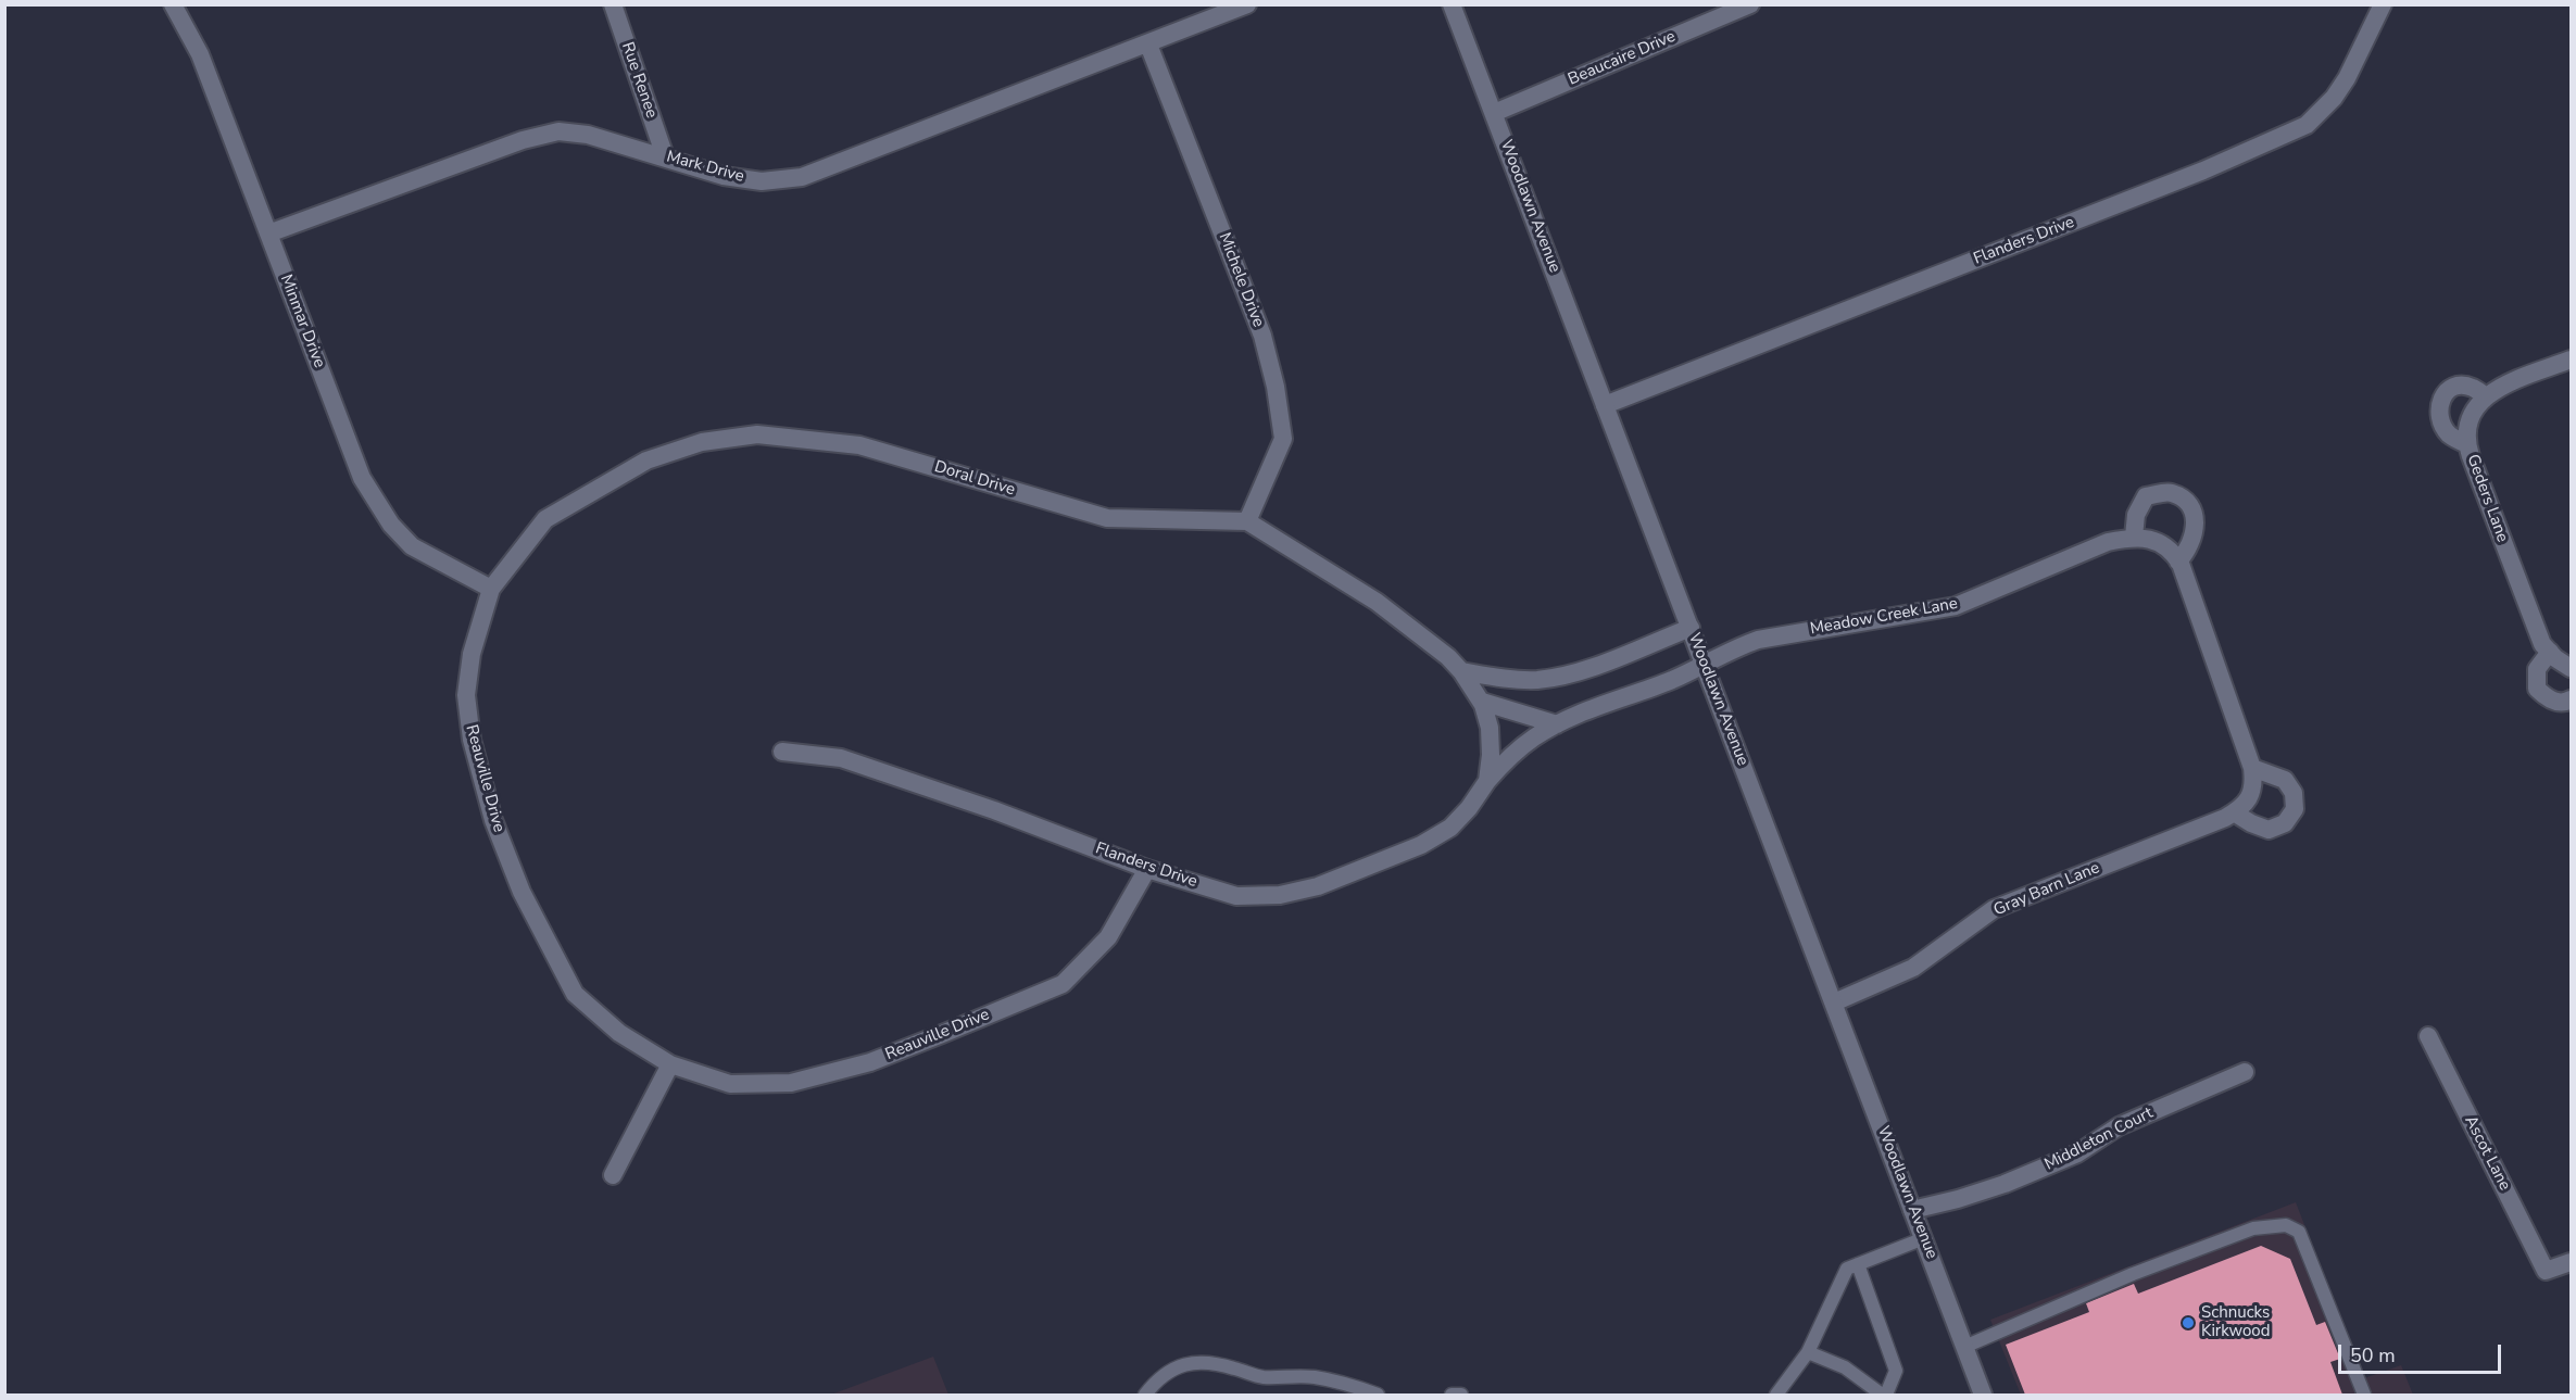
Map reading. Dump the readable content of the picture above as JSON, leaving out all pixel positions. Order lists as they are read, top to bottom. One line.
{"streets":{"street":["Beaucaire Drive","Rue Renee","Mark Drive","Woodlawn Avenue","Flanders Drive","Michele Drive","Minmar Drive","Doral Drive","Geders Lane","Meadow Creek Lane","Reauville Drive","Gray Barn Lane","Middleton Court","Ascot Lane"]},"crossings":[["Beaucaire Drive","Woodlawn Avenue"],["Rue Renee","Mark Drive"],["Mark Drive","Michele Drive"],["Mark Drive","Minmar Drive"],["Woodlawn Avenue","Flanders Drive"],["Woodlawn Avenue","Meadow Creek Lane"],["Woodlawn Avenue","Gray Barn Lane"],["Woodlawn Avenue","Middleton Court"],["Flanders Drive","Meadow Creek Lane"],["Flanders Drive","Reauville Drive"],["Michele Drive","Doral Drive"],["Minmar Drive","Doral Drive"],["Minmar Drive","Reauville Drive"],["Doral Drive","Reauville Drive"]],"places":["Schnucks Kirkwood"],"scale_bar":"50 m"}
